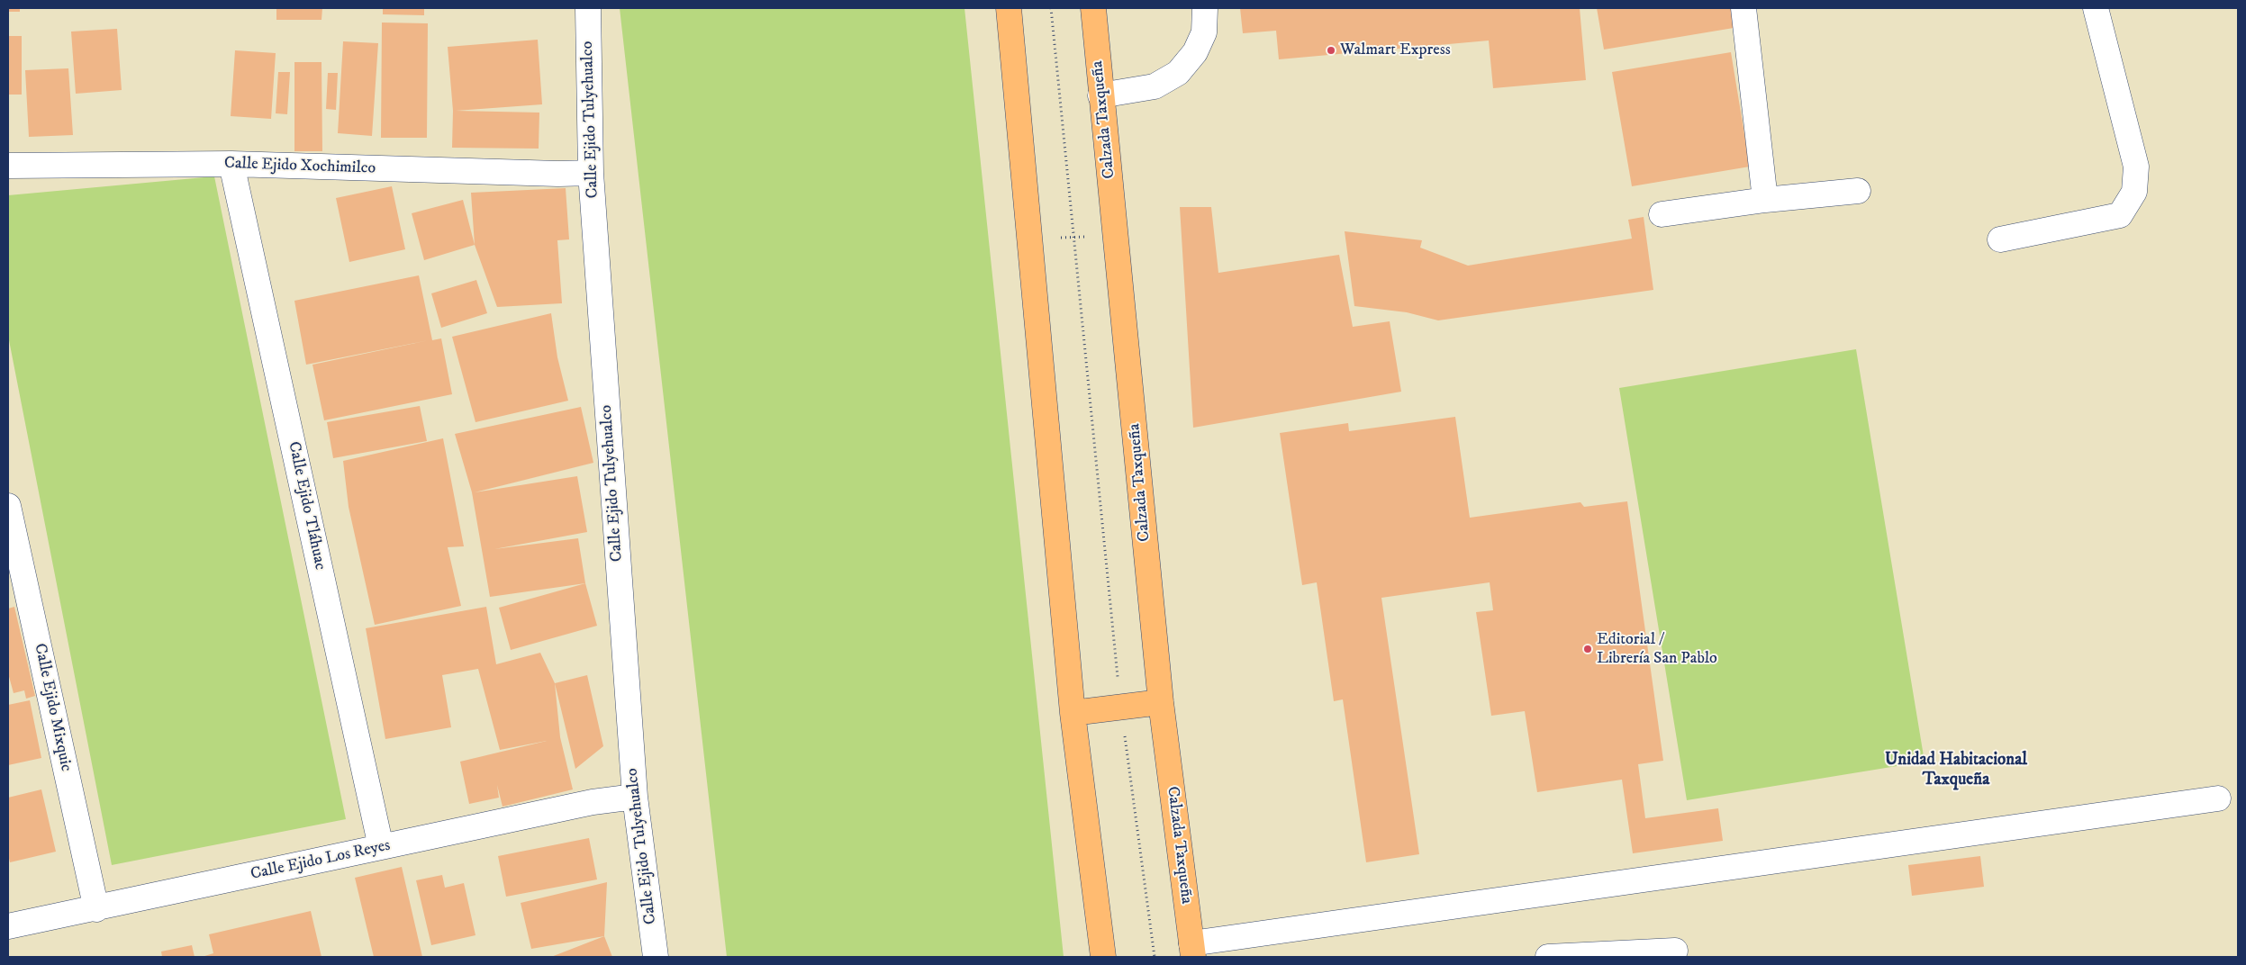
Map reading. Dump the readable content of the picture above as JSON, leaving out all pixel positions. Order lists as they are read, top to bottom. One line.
{"streets":{"main road":["Calzada Taxqueña"],"street":["Calle Ejido Tulyehualco","Calle Ejido Xochimilco","Calle Ejido Tláhuac","Calle Ejido Mixquic","Calle Ejido Los Reyes"]},"crossings":[["Calle Ejido Tulyehualco","Calle Ejido Xochimilco"],["Calle Ejido Tulyehualco","Calle Ejido Los Reyes"],["Calle Ejido Xochimilco","Calle Ejido Tláhuac"],["Calle Ejido Tláhuac","Calle Ejido Los Reyes"],["Calle Ejido Mixquic","Calle Ejido Los Reyes"]],"districts":["Unidad Habitacional Taxqueña"],"places":["Walmart Express","Editorial / Librería San Pablo"]}
